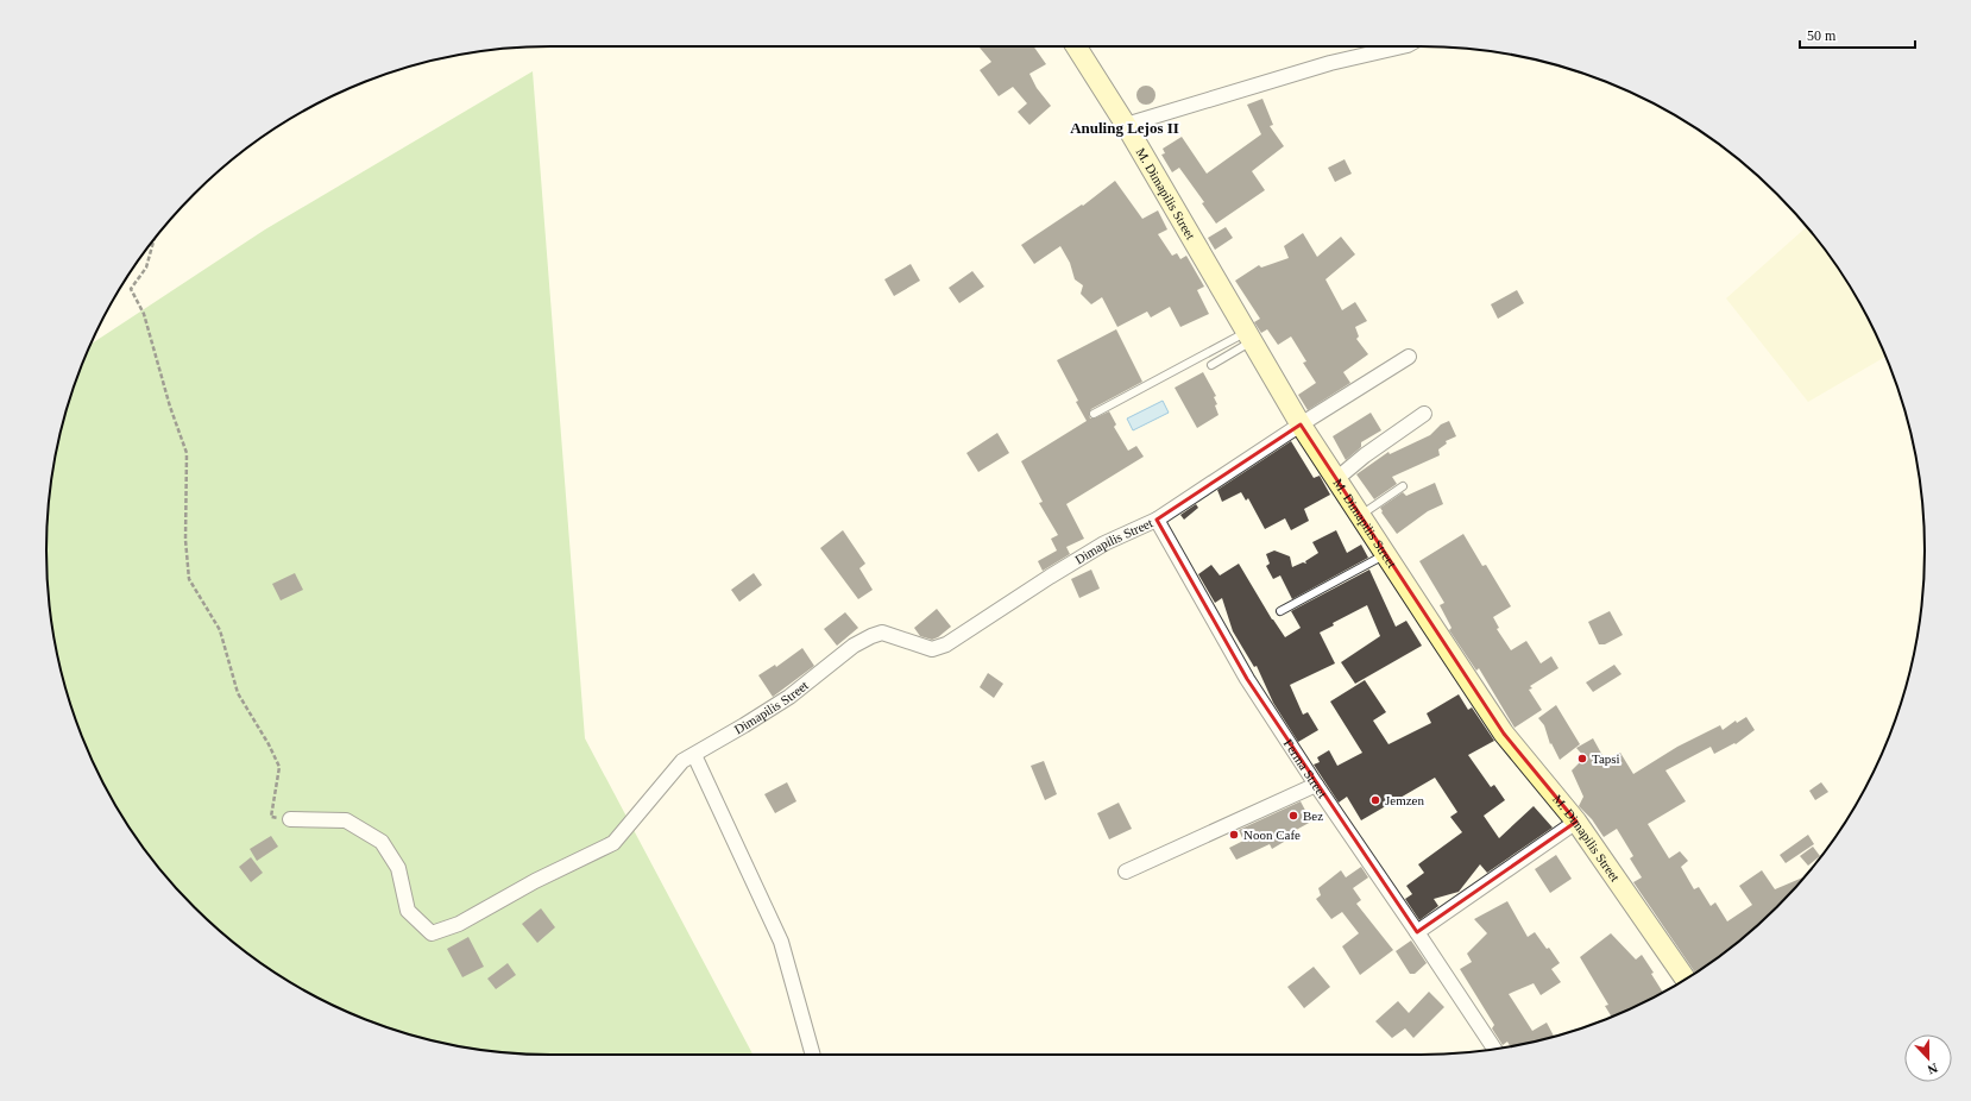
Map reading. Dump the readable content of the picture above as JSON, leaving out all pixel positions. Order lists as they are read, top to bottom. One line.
{"streets":{"main road":["M. Dimapilis Street"],"street":["Dimapilis Street","Ferma Street"]},"crossings":[["M. Dimapilis Street","Dimapilis Street"],["Dimapilis Street","Ferma Street"]],"districts":["Anuling Lejos II"],"places":["Tapsi","Jemzen","Bez","Noon Cafe"],"scale_bar":"50 m","north":"bottom"}
